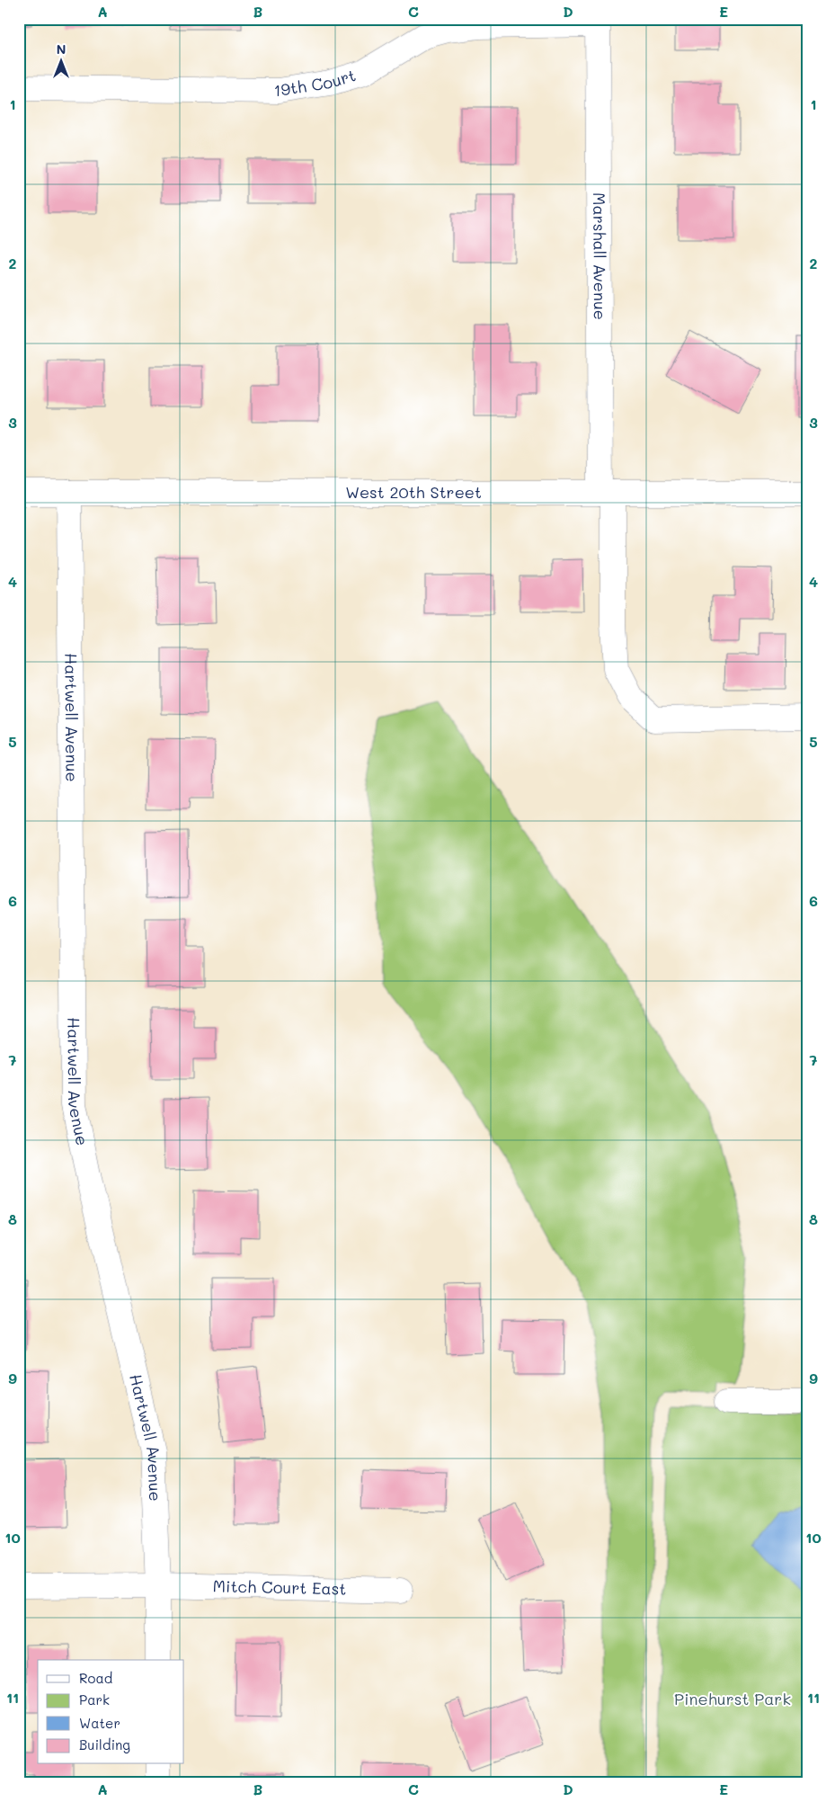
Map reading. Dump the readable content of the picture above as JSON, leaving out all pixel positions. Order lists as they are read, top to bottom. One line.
{"streets":{"street":["19th Court","Marshall Avenue","West 20th Street","Hartwell Avenue","Mitch Court East"]},"crossings":[["19th Court","Marshall Avenue"],["Marshall Avenue","West 20th Street"],["West 20th Street","Hartwell Avenue"],["Hartwell Avenue","Mitch Court East"]],"parks":["Pinehurst Park"],"legend":["Road","Park","Water","Building"],"north":"top","grid":{"columns":["A","B","C","D","E"],"rows":["1","2","3","4","5","6","7","8","9","10","11"]}}
